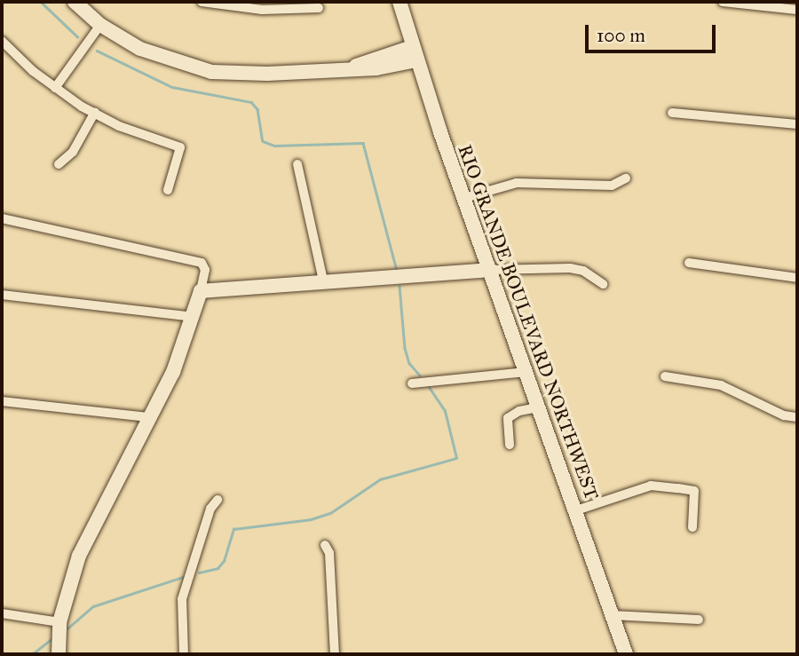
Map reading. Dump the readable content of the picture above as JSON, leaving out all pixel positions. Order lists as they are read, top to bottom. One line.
{"streets":{"street":["RIO GRANDE BOULEVARD NORTHWEST"]},"scale_bar":"100 m"}
